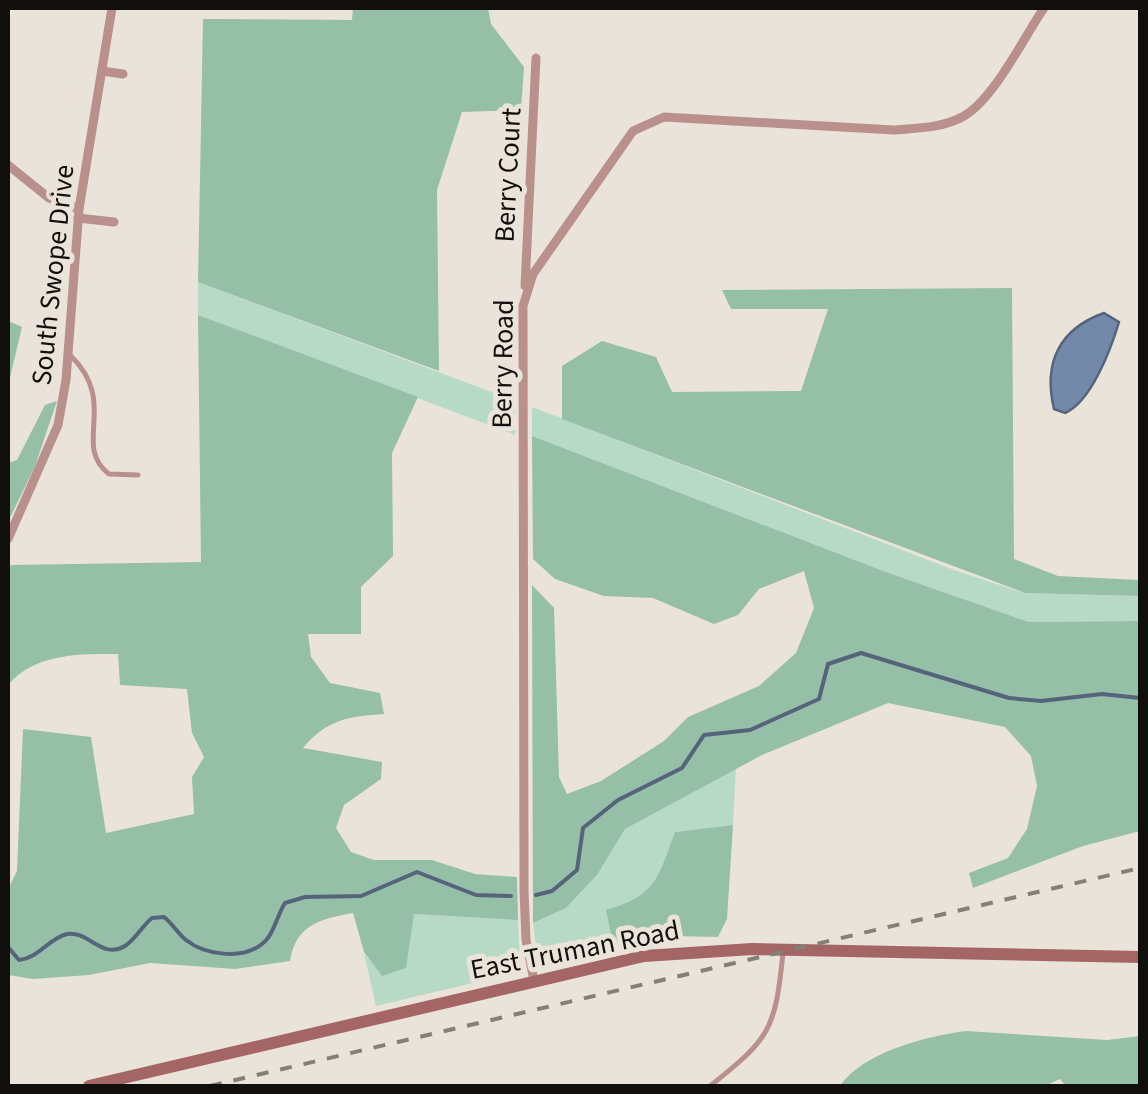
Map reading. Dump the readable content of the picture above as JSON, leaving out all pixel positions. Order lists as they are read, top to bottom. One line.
{"streets":{"main road":["East Truman Road"],"street":["Berry Court","South Swope Drive","Berry Road"]},"crossings":[["Berry Court","Berry Road"],["Berry Road","East Truman Road"]]}
